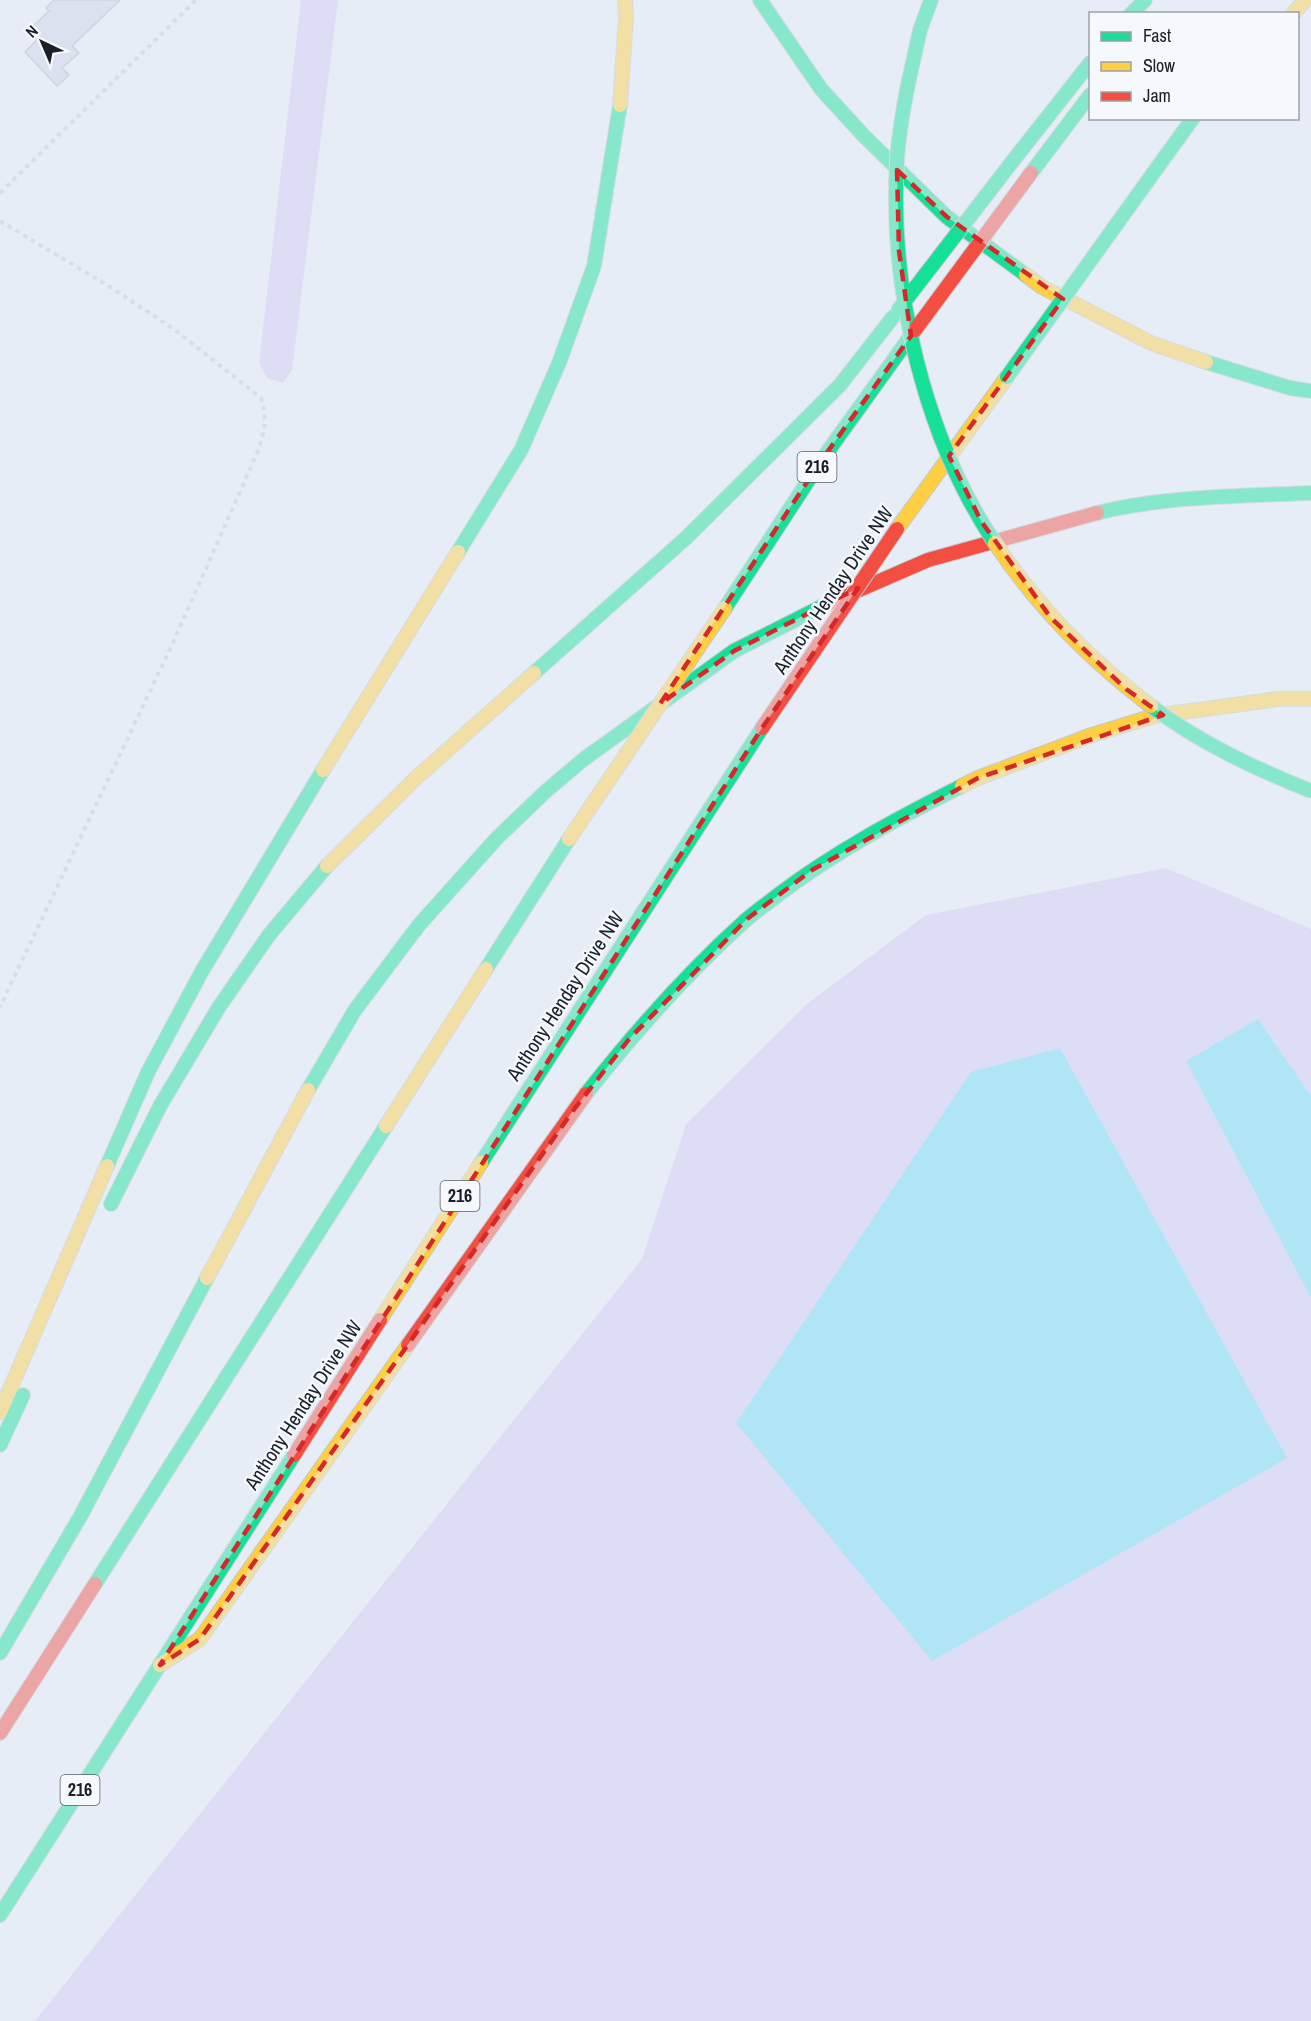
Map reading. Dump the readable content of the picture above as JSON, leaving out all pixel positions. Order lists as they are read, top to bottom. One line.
{"streets":{"highway":["216","Anthony Henday Drive NW"]},"legend":["Fast","Slow","Jam"],"north":"top left"}
